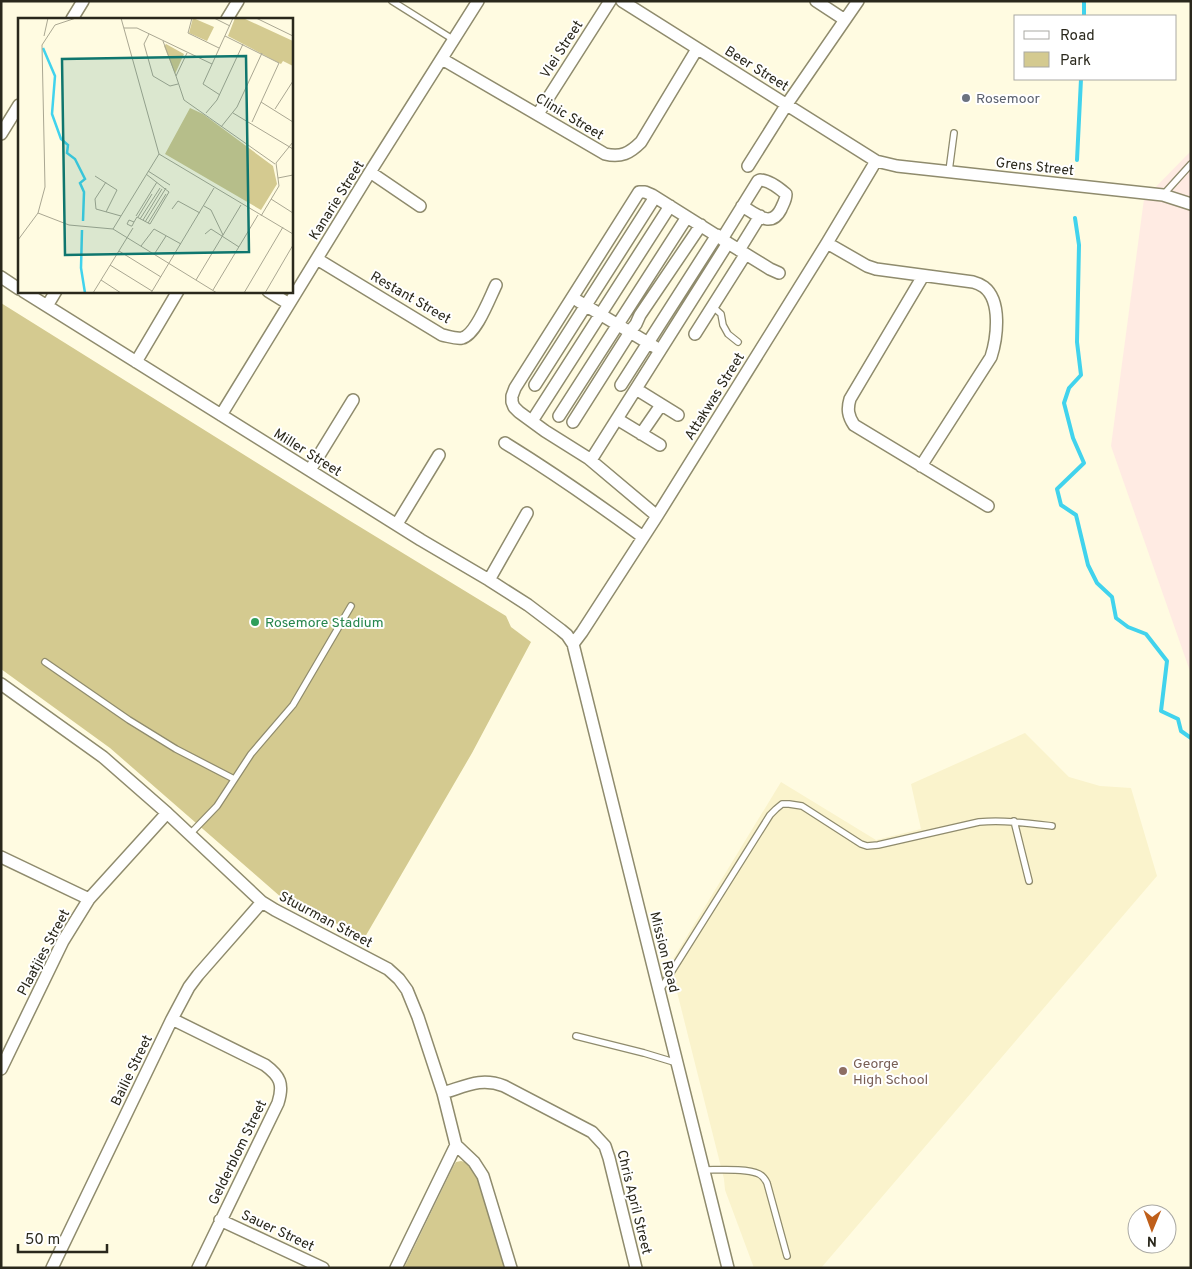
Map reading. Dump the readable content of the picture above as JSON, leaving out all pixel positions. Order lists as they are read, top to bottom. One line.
{"streets":{"street":["Vlei Street","Beer Street","Clinic Street","Grens Street","Kanarie Street","Restant Street","Attakwas Street","Miller Street","Stuurman Street","Plaatjies Street","Mission Road","Bailie Street","Gelderblom Street","Chris April Street","Sauer Street"]},"crossings":[["Vlei Street","Clinic Street"],["Beer Street","Clinic Street"],["Beer Street","Grens Street"],["Beer Street","Attakwas Street"],["Clinic Street","Kanarie Street"],["Grens Street","Attakwas Street"],["Kanarie Street","Restant Street"],["Kanarie Street","Miller Street"],["Attakwas Street","Miller Street"],["Attakwas Street","Mission Road"],["Miller Street","Mission Road"],["Stuurman Street","Plaatjies Street"],["Stuurman Street","Bailie Street"],["Stuurman Street","Chris April Street"],["Bailie Street","Gelderblom Street"],["Gelderblom Street","Sauer Street"]],"places":["Rosemoor","Rosemore Stadium","George High School"],"legend":["Road","Park"],"scale_bar":"50 m","north":"bottom"}
